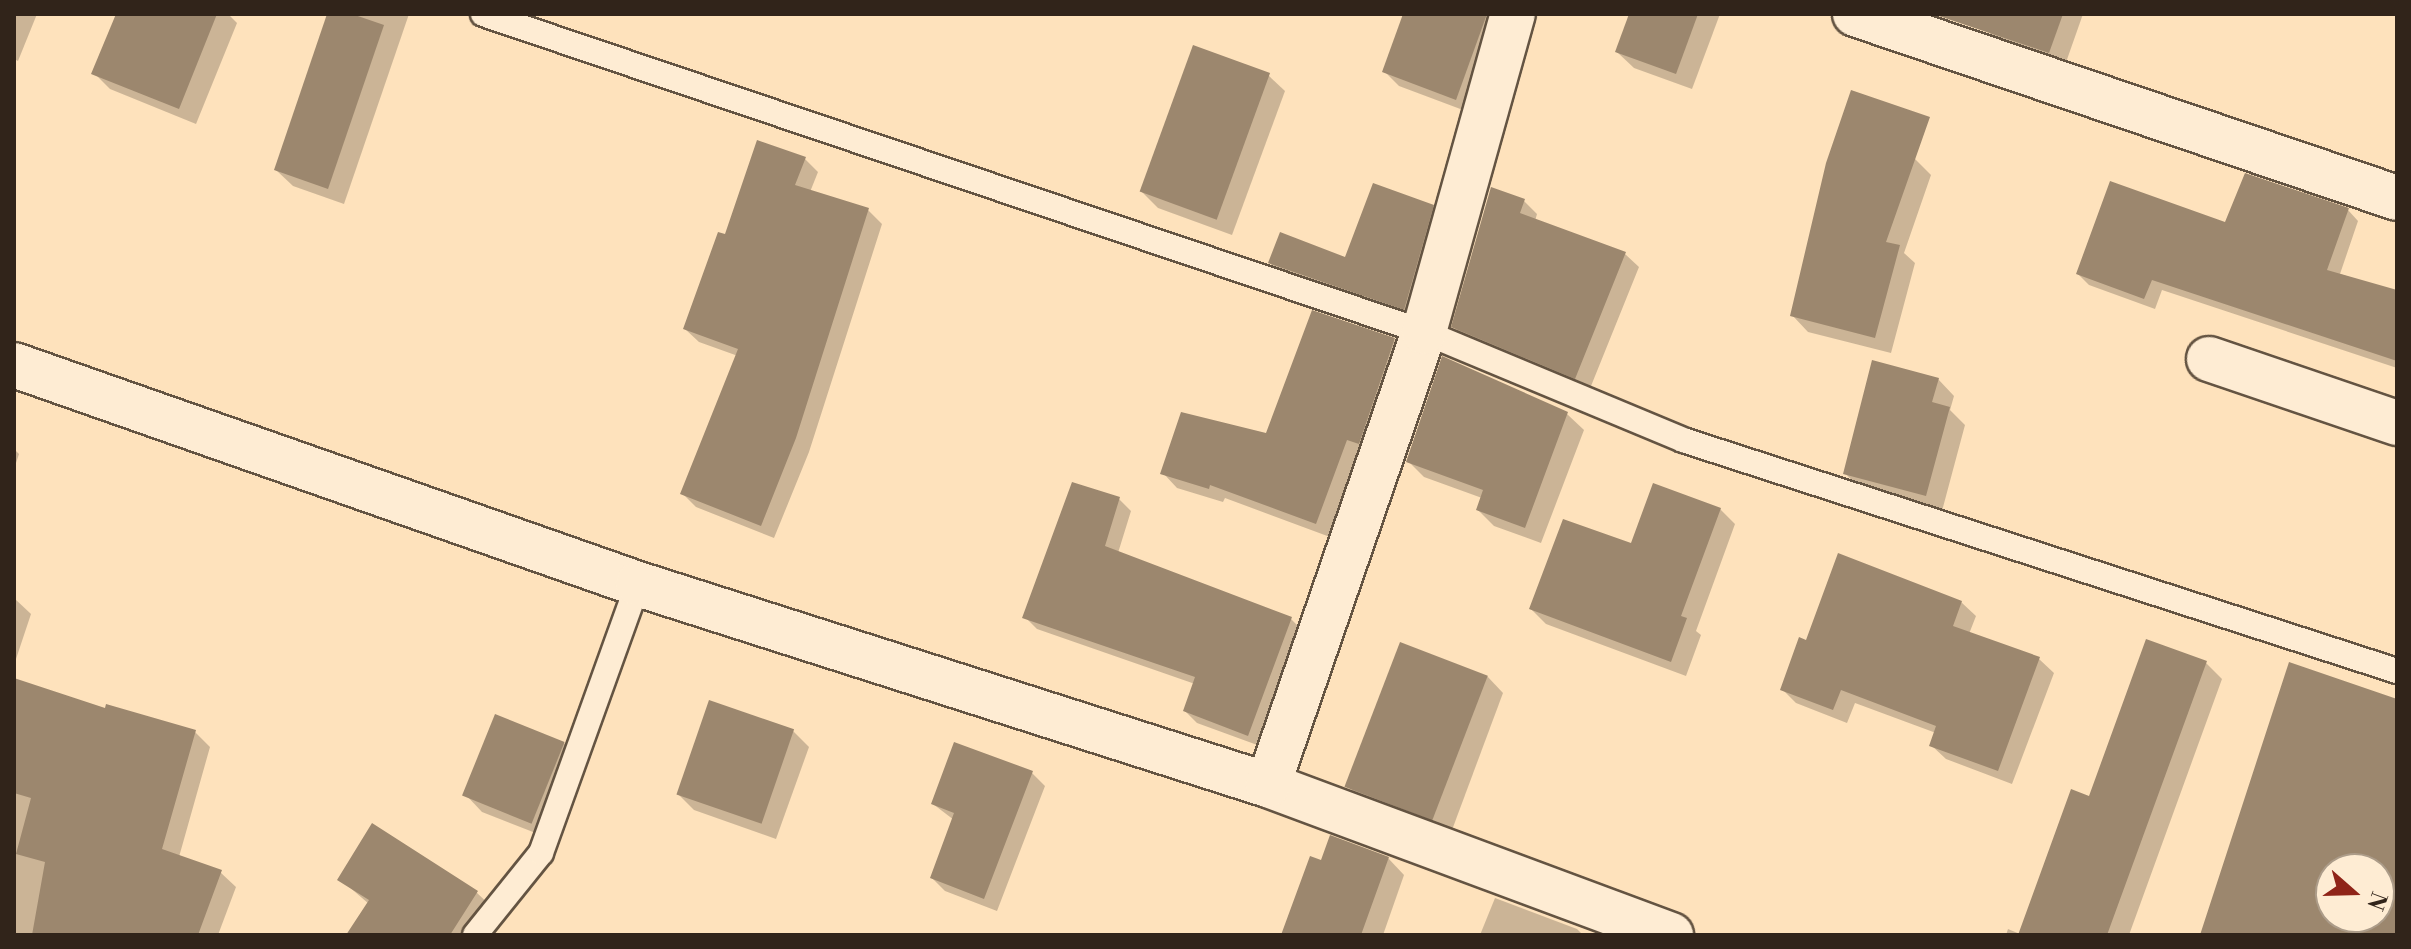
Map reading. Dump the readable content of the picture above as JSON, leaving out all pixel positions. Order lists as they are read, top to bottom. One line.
{"north":"right"}
